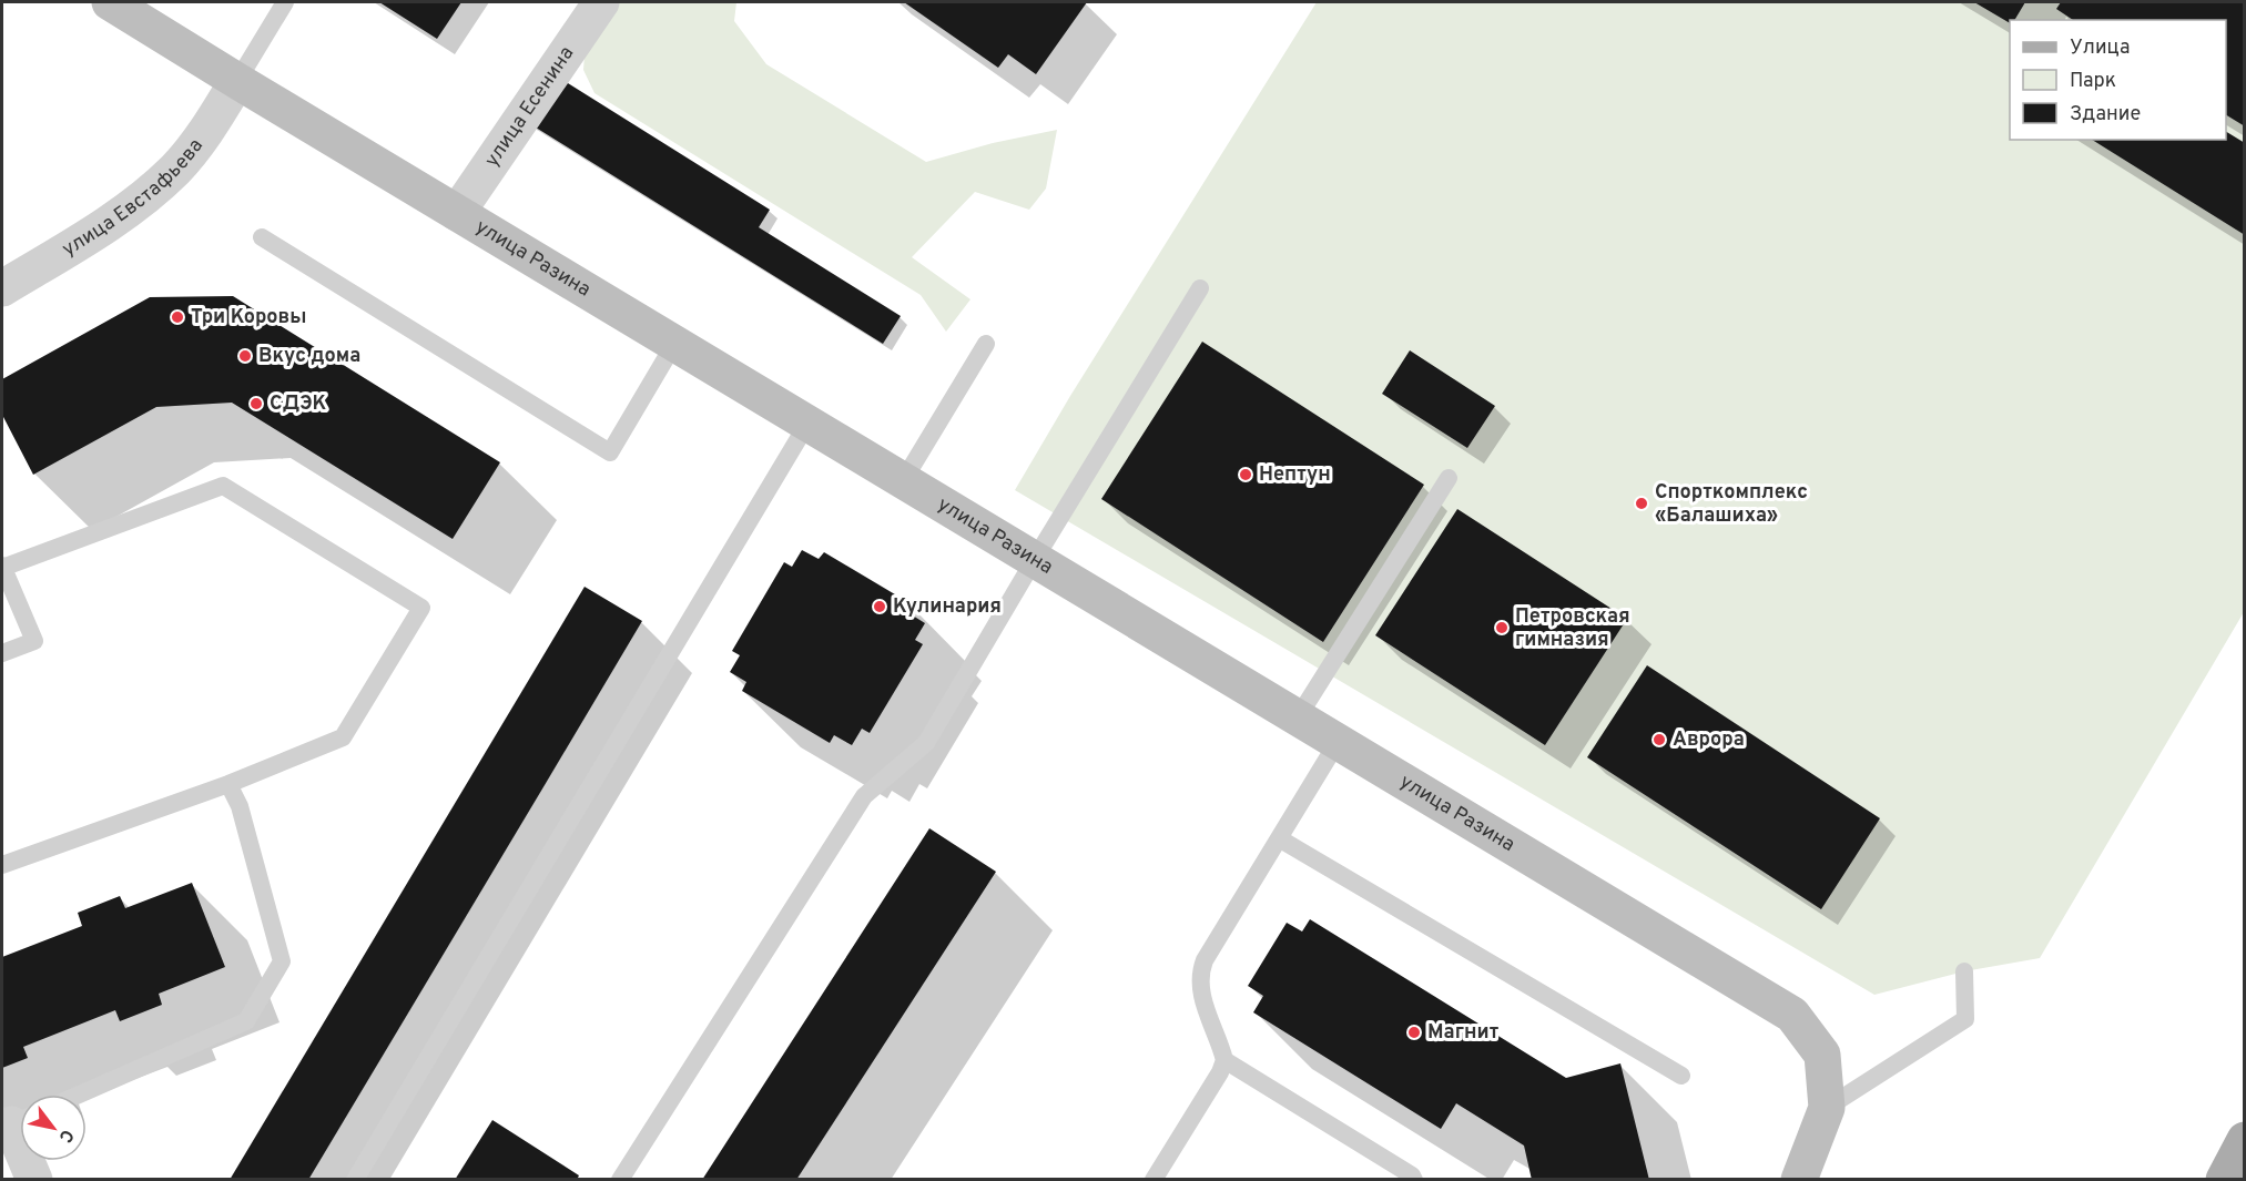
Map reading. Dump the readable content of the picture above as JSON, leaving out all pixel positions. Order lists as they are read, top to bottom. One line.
{"streets":{"main road":["улица Разина"],"street":["улица Есенина","улица Евстафьева"]},"crossings":[["улица Есенина","улица Разина"],["улица Евстафьева","улица Разина"]],"places":["Три Коровы","Вкус дома","СДЭК","Нептун","Спорткомплекс «Балашиха»","Кулинария","Петровская гимназия","Аврора","Магнит"],"legend":["Улица","Парк","Здание"],"north":"bottom right"}
